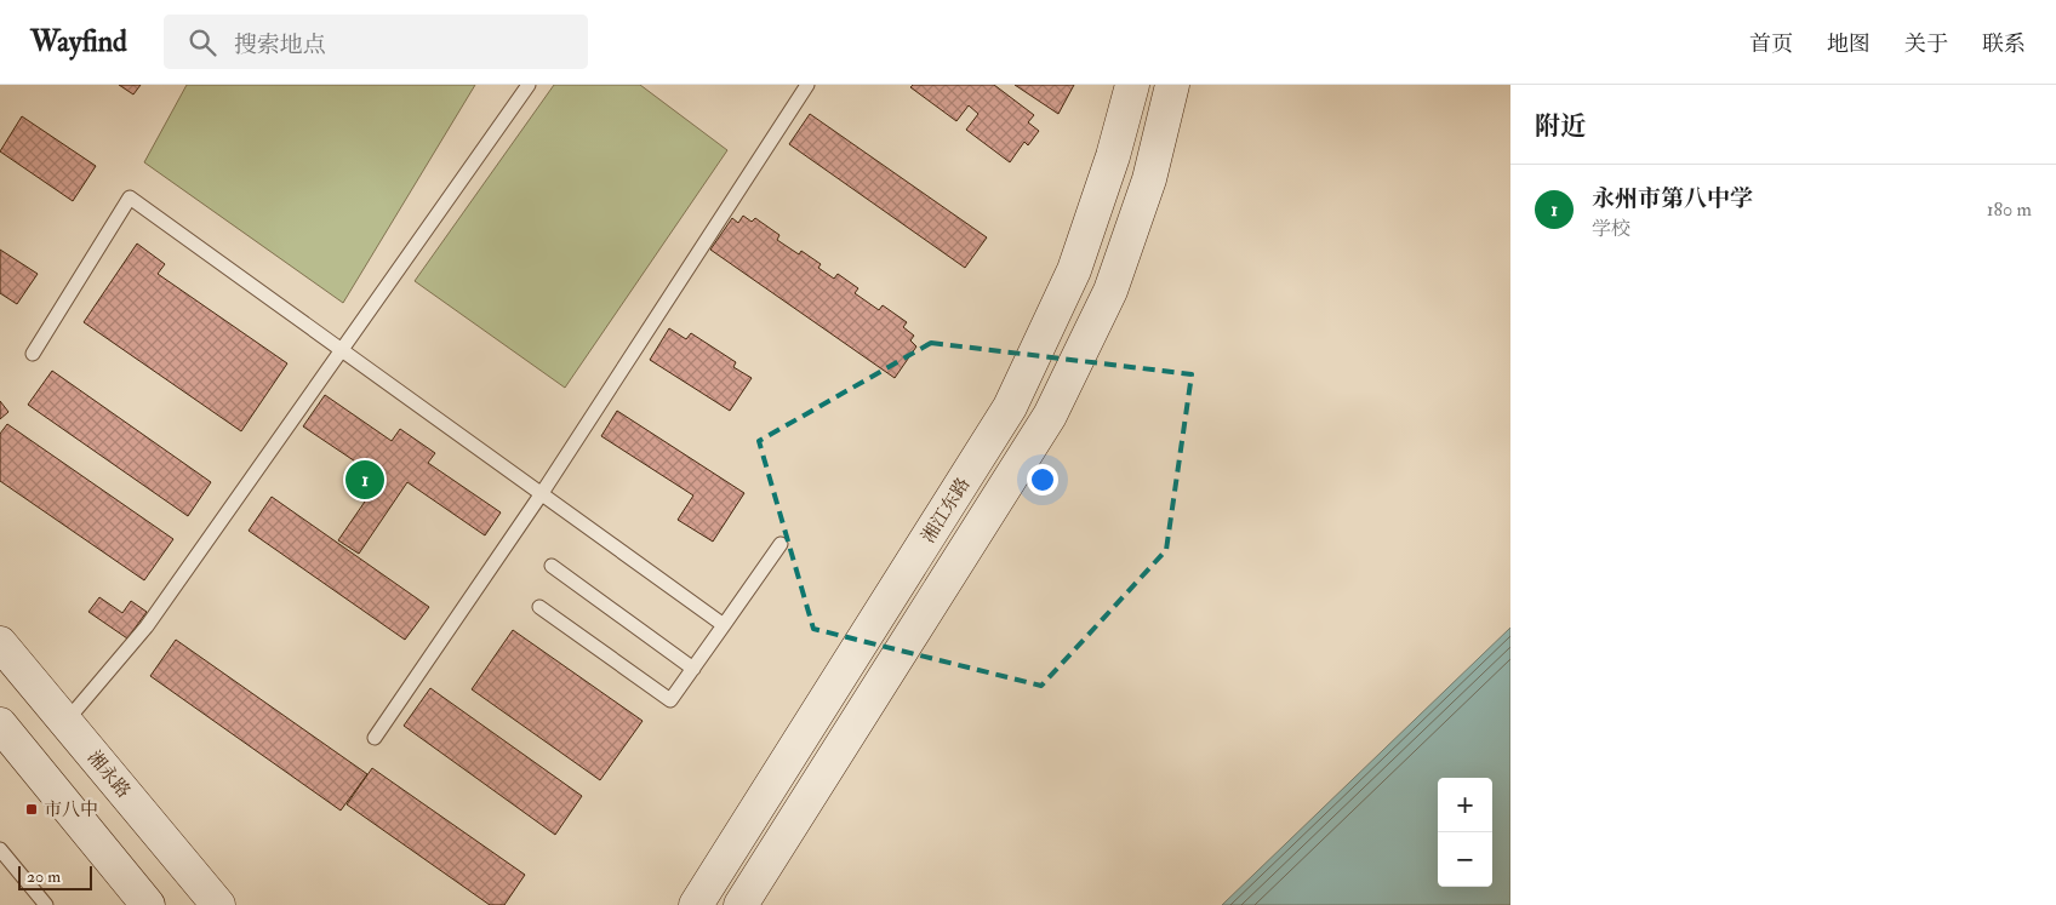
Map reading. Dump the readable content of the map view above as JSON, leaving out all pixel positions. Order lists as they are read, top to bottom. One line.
{"streets":{"main road":["湘江东路","湘永路"]},"places":{"transit":["市八中"]},"scale_bar":"20 m","page":{"header":"Wayfind","search":"搜索地点","nav":["首页","地图","关于","联系"],"heading":"附近","list":[{"mark":"1","name":"永州市第八中学","note":"学校","value":"180 m"}],"pins":"1","map_buttons":["+","−"],"scale":"20 m"}}
